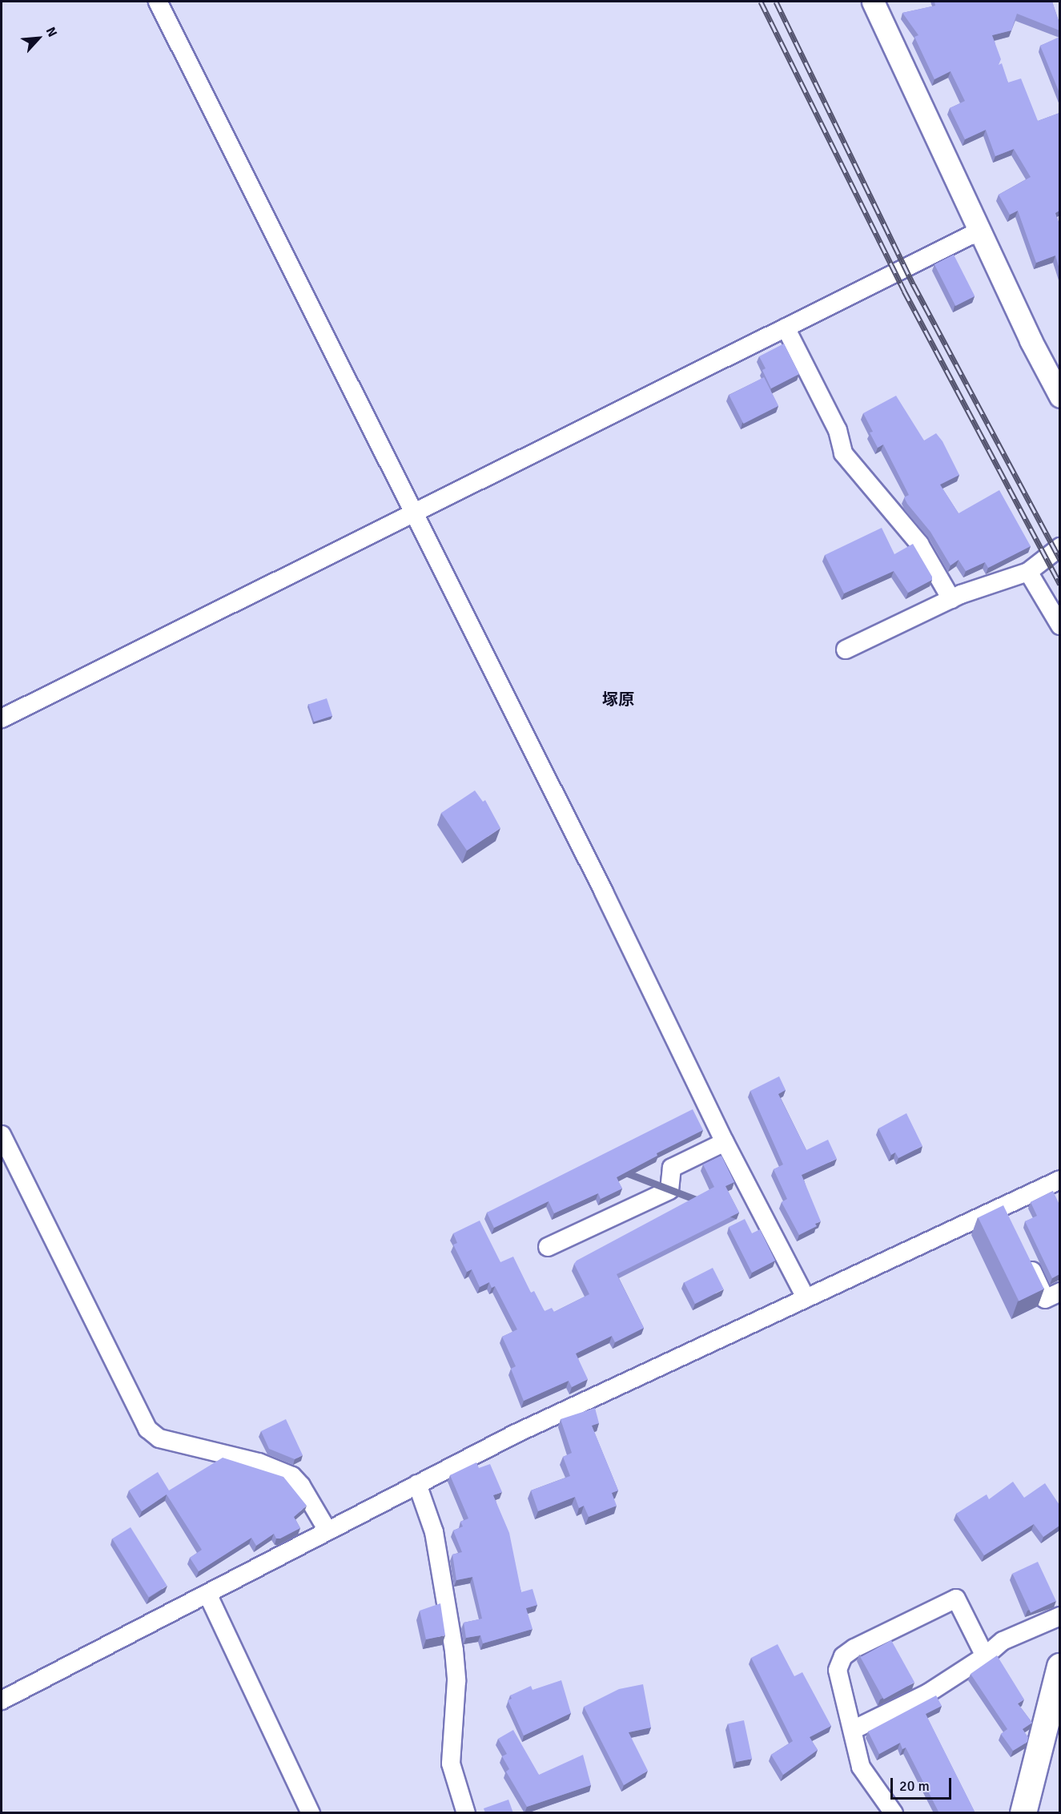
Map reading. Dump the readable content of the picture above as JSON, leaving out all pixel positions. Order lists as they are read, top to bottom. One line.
{"districts":["塚原"],"scale_bar":"20 m","north":"top right"}
